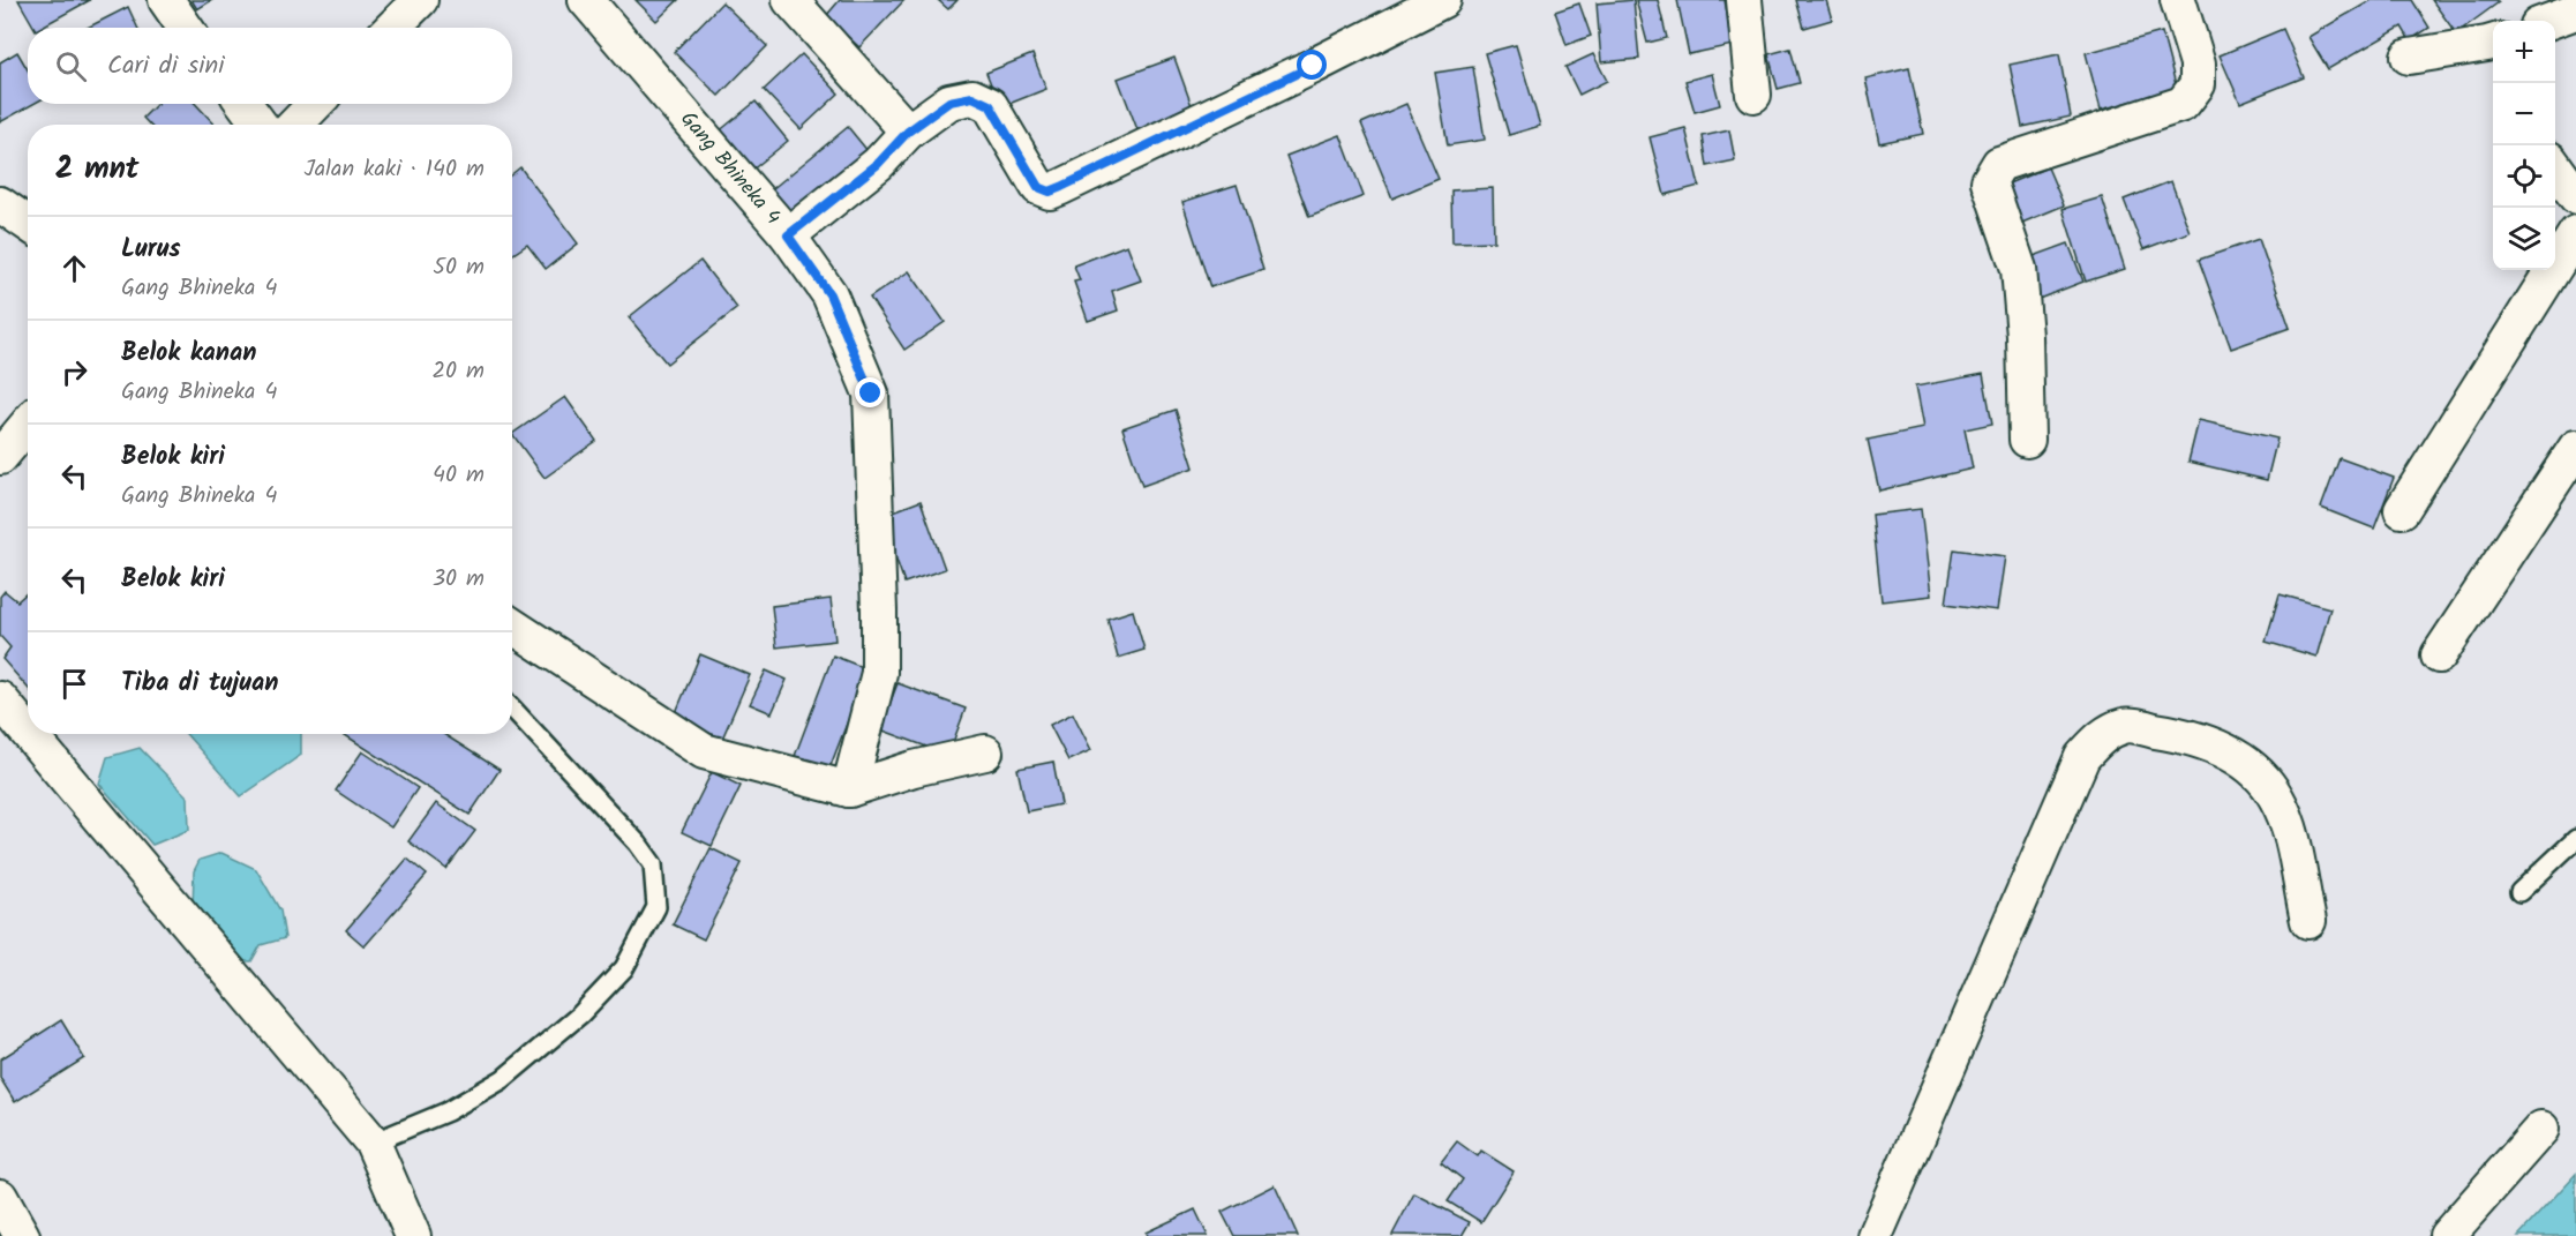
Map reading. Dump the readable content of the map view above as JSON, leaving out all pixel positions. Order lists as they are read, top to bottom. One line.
{"streets":{"street":["Gang Bhineka 4"]},"page":{"map_buttons":["+","−"],"search":"Cari di sini","heading":["2 mnt","Jalan kaki · 140 m"],"list":[["Lurus","Gang Bhineka 4","50 m"],["Belok kanan","Gang Bhineka 4","20 m"],["Belok kiri","Gang Bhineka 4","40 m"],["Belok kiri","30 m"],"Tiba di tujuan"]}}
